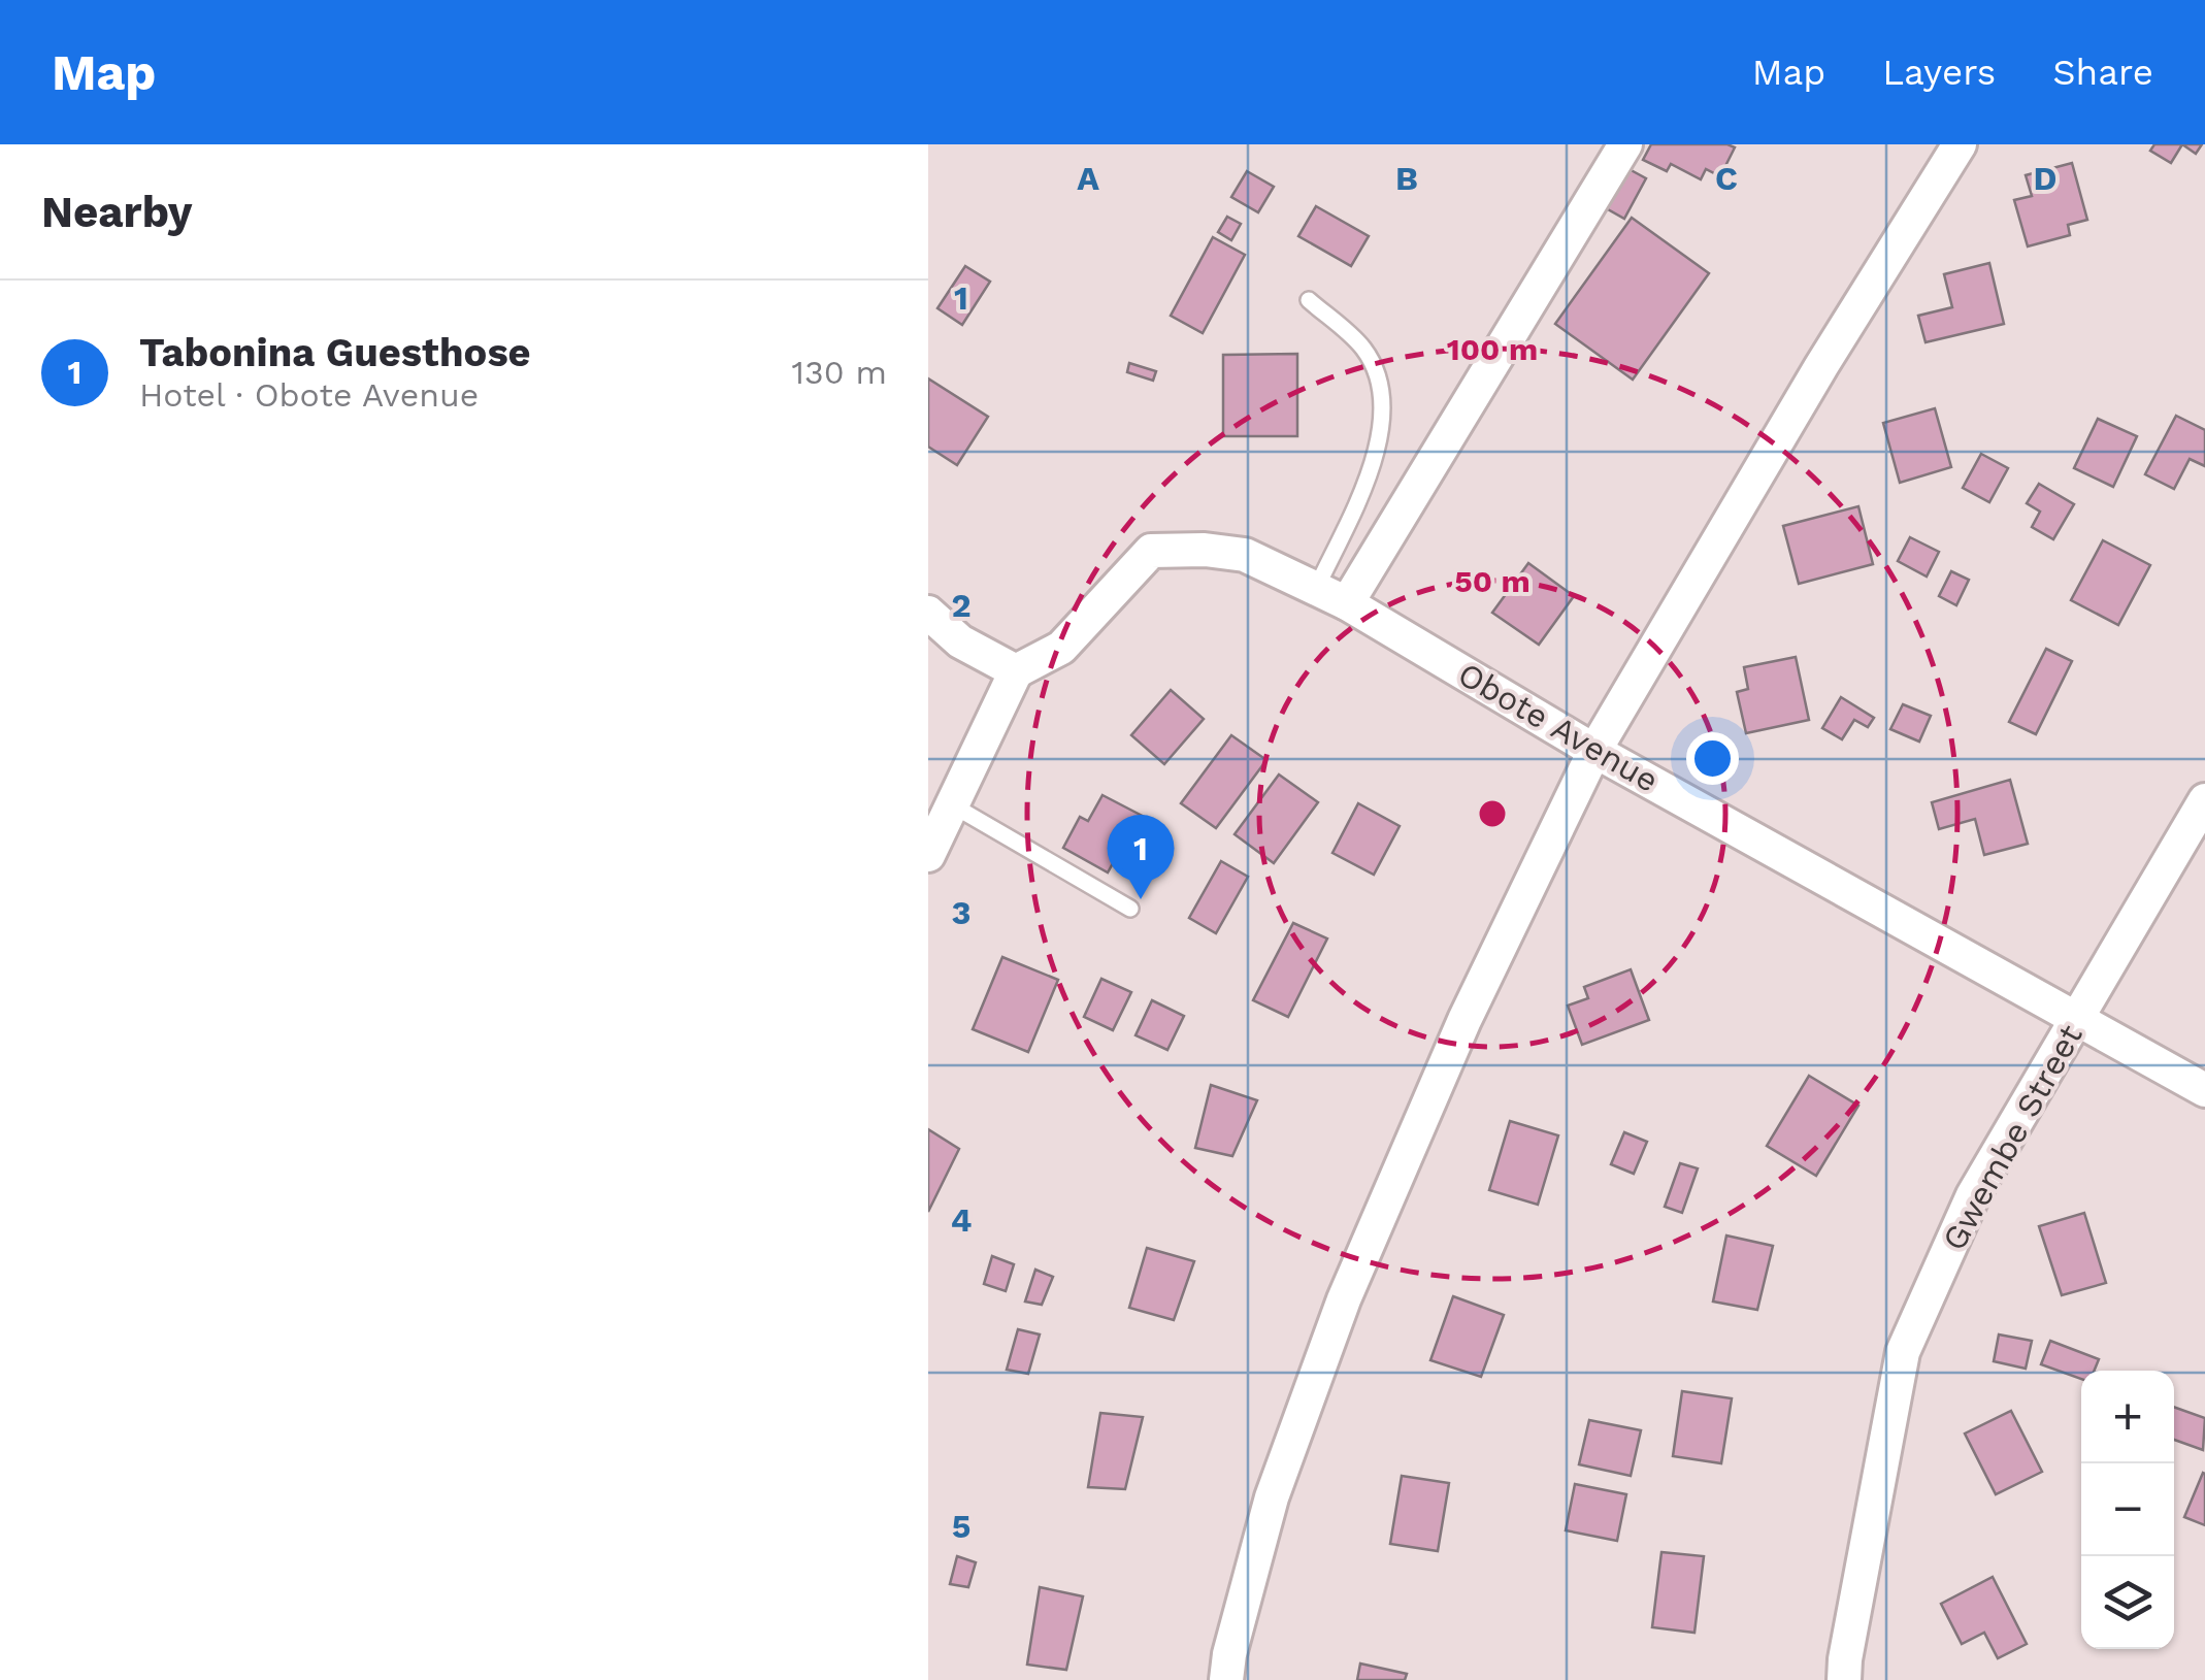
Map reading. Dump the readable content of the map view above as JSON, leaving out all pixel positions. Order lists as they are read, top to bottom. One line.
{"streets":{"street":["Obote Avenue","Gwembe Street"]},"crossings":[["Obote Avenue","Gwembe Street"]],"page":{"header":"Map","nav":["Map","Layers","Share"],"heading":"Nearby","list":[{"mark":"1","name":"Tabonina Guesthose","note":"Hotel · Obote Avenue","value":"130 m"}],"pins":"1","map_buttons":["+","−"]},"grid":{"columns":["A","B","C","D"],"rows":["1","2","3","4","5"]},"rings":["100 m","50 m"]}
